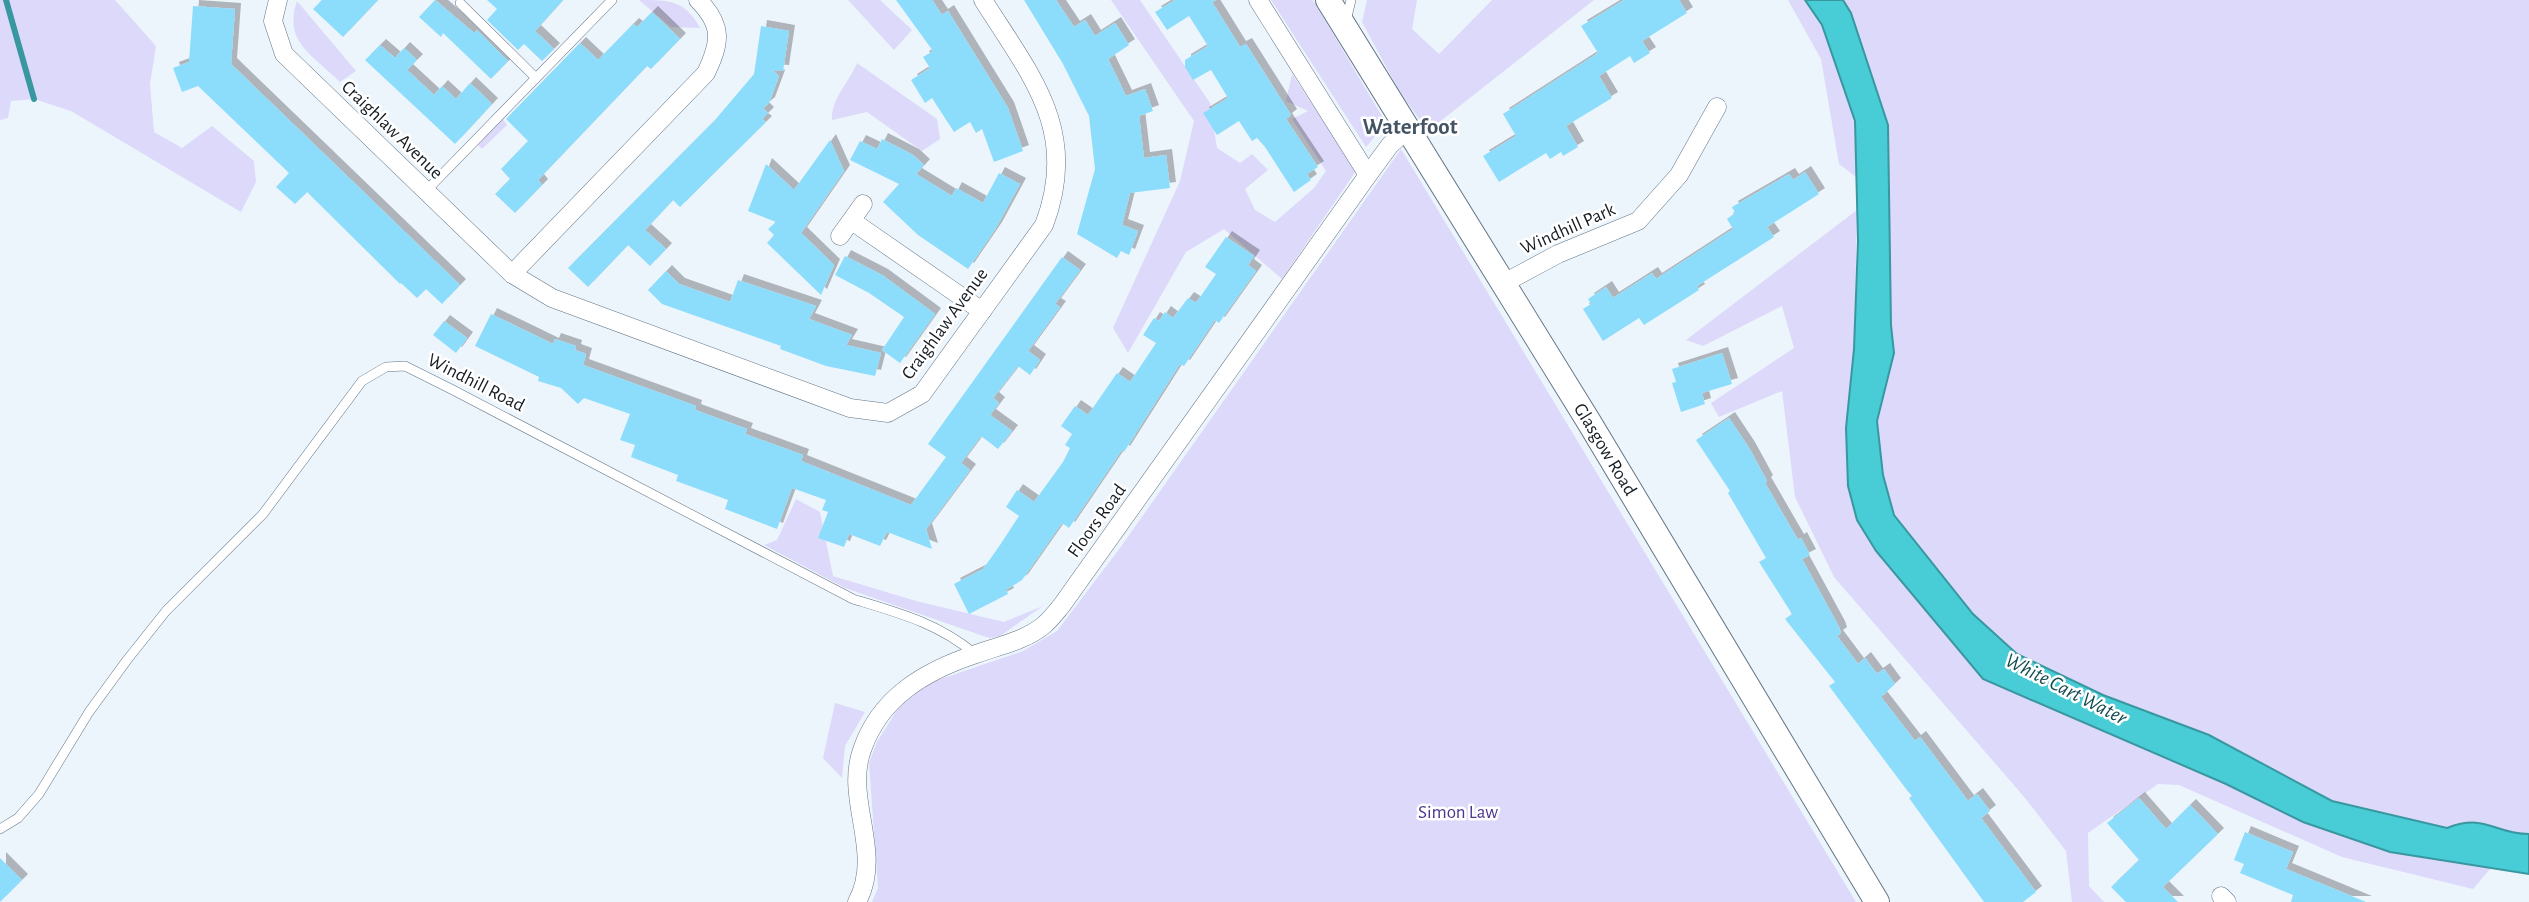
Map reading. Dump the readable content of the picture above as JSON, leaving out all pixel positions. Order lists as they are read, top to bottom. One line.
{"streets":{"main road":["Glasgow Road"],"street":["Craighlaw Avenue","Windhill Park","Floors Road"],"lane":["Windhill Road"]},"crossings":[["Windhill Park","Glasgow Road"],["Windhill Road","Floors Road"],["Glasgow Road","Floors Road"]],"districts":["Waterfoot"],"water":["White Cart Water"],"parks":["Simon Law"]}
